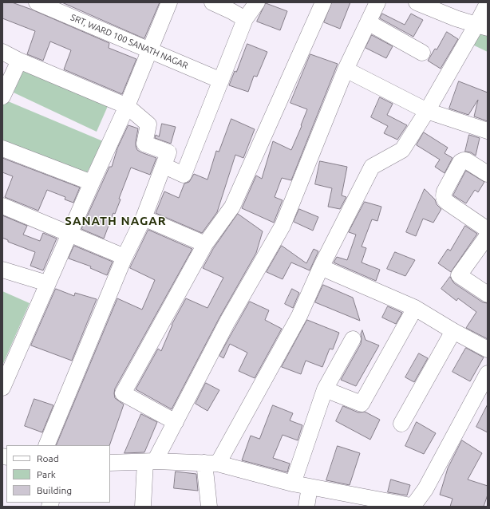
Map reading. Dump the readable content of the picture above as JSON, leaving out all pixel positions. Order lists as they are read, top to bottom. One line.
{"streets":{"street":["SRT, WARD 100 SANATH NAGAR"]},"districts":["SANATH NAGAR"],"legend":["Road","Park","Building"]}
